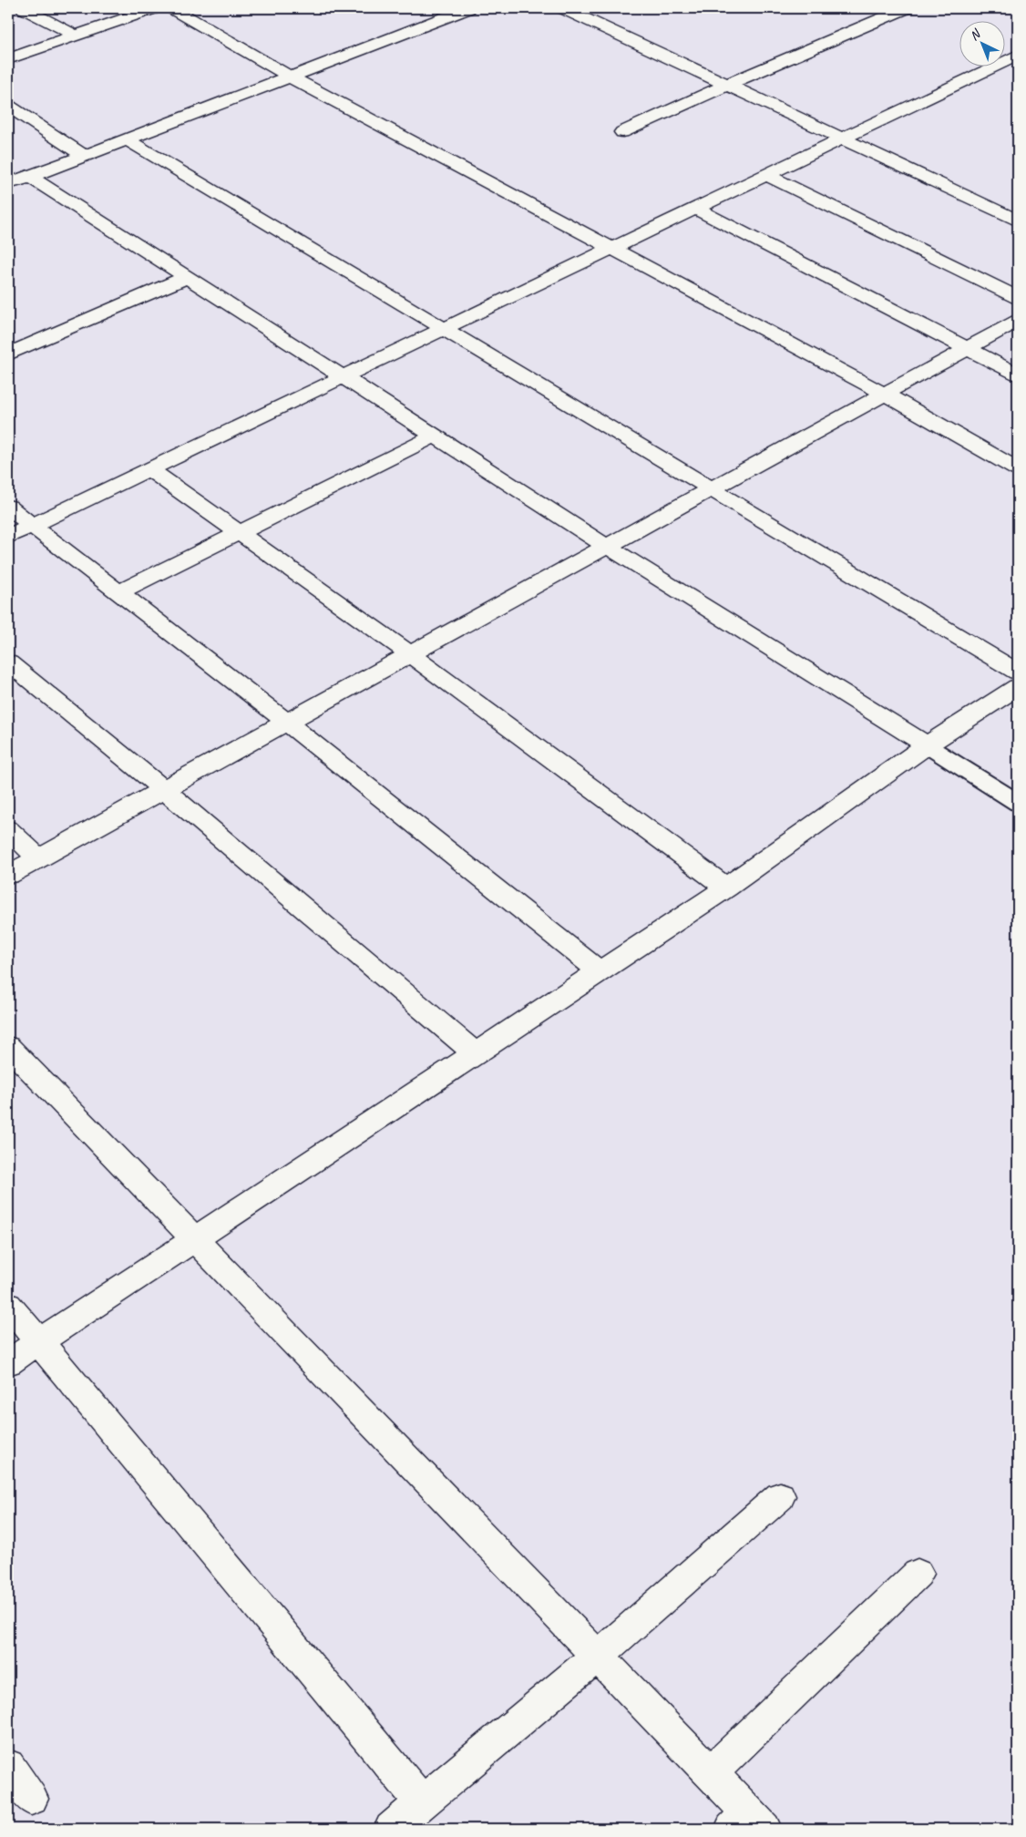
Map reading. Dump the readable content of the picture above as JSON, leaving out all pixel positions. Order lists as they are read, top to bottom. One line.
{"north":"top left"}
